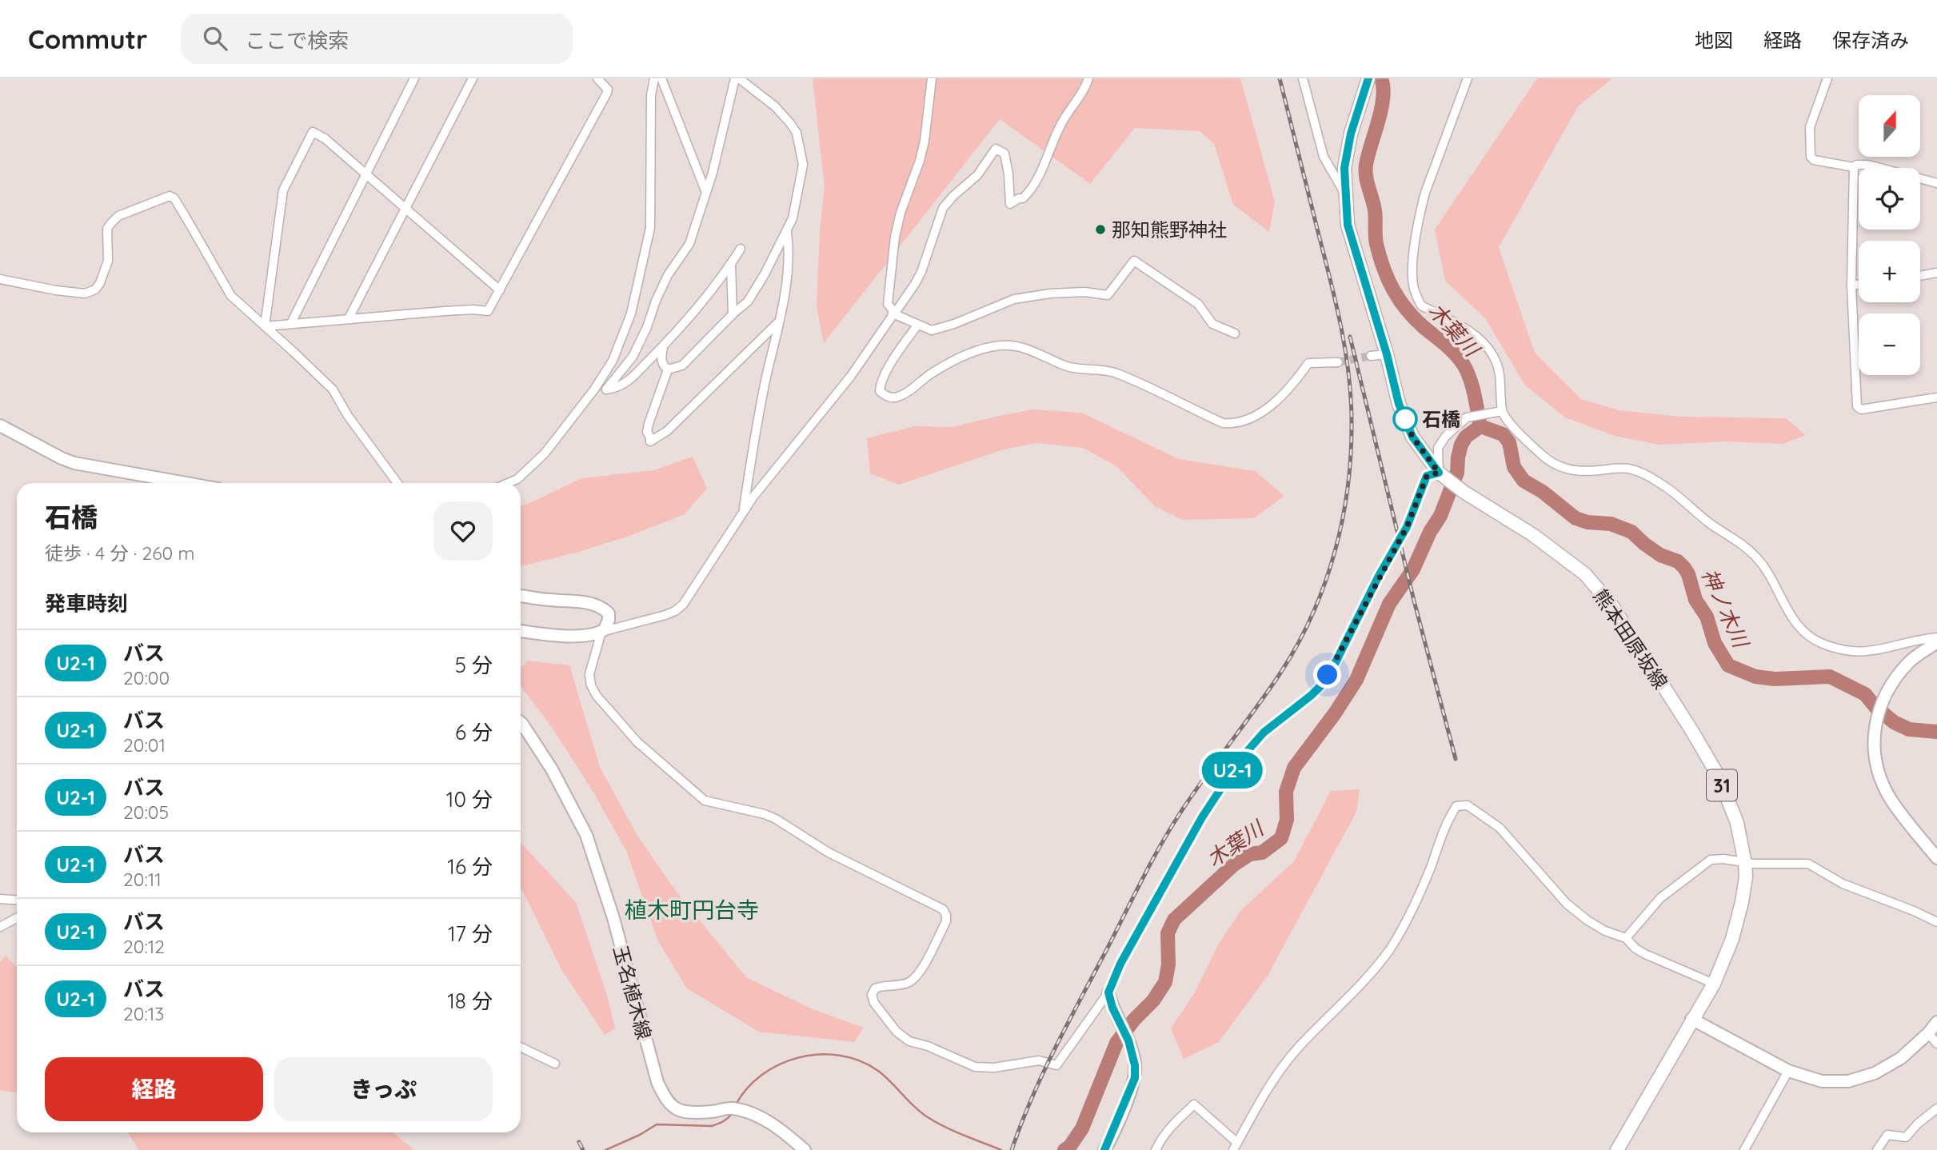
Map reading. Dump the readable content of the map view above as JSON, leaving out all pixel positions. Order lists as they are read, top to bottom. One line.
{"streets":{"main road":["熊本田原坂線","31","玉名植木線"]},"districts":["植木町円台寺"],"water":["木葉川","神ノ木川"],"places":["那知熊野神社","石橋"],"lines":["bus line U2-1"],"north":"top","page":{"header":"Commutr","search":"ここで検索","nav":["地図","経路","保存済み"],"on_map":"U2-1","map_buttons":["+","−"],"heading":[["石橋","徒歩 · 4 分 · 260 m"],"発車時刻"],"list":[{"mark":"U2-1","name":"バス","note":"20:00","value":"5 分"},{"mark":"U2-1","name":"バス","note":"20:01","value":"6 分"},{"mark":"U2-1","name":"バス","note":"20:05","value":"10 分"},{"mark":"U2-1","name":"バス","note":"20:11","value":"16 分"},{"mark":"U2-1","name":"バス","note":"20:12","value":"17 分"},{"mark":"U2-1","name":"バス","note":"20:13","value":"18 分"}],"buttons":["経路","きっぷ"]}}
